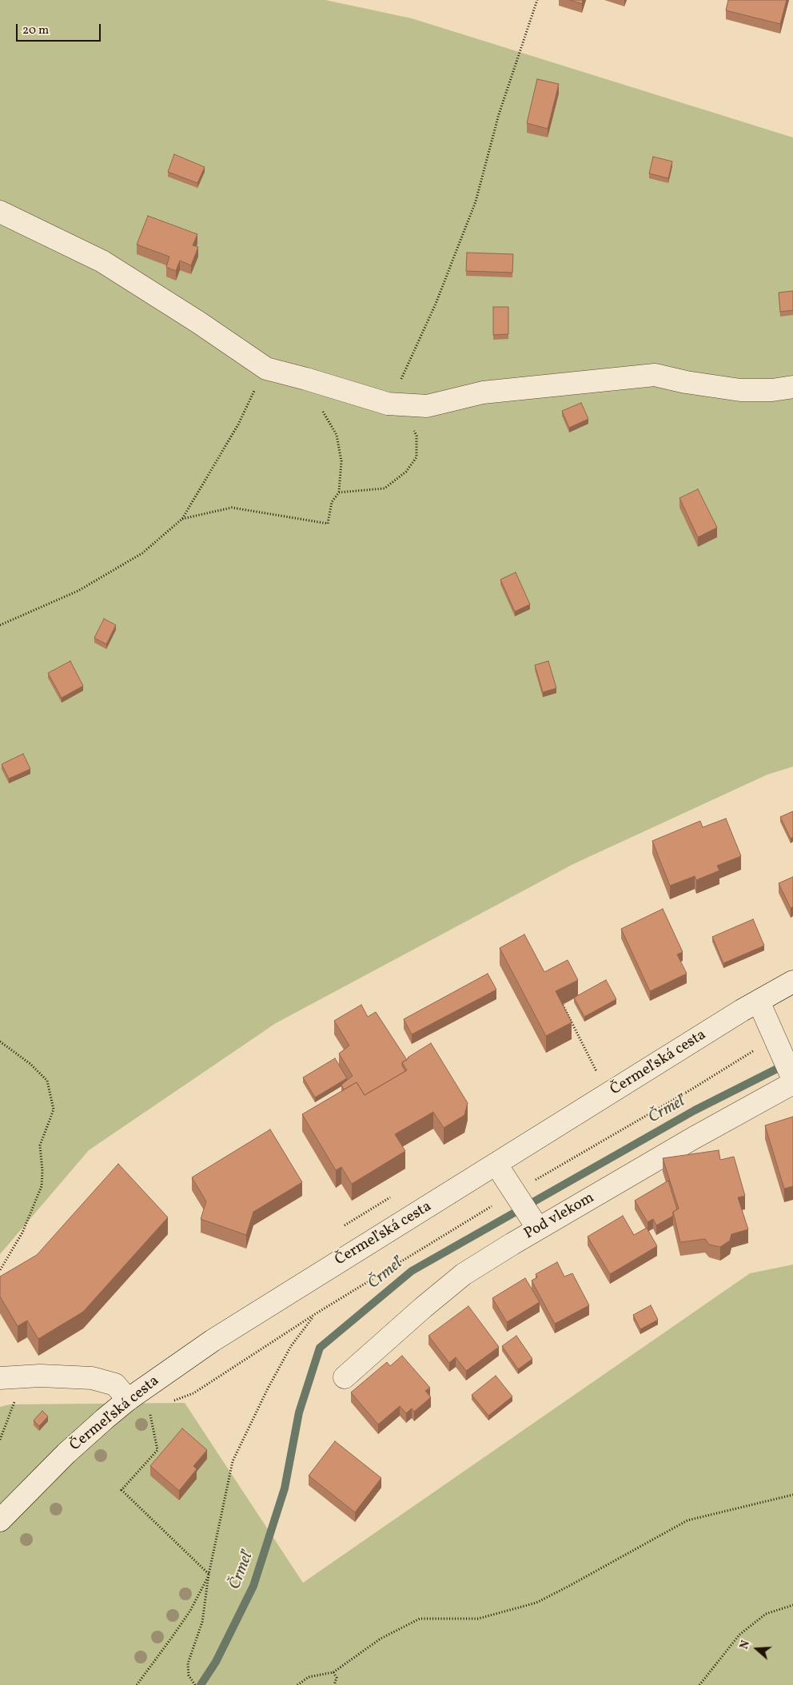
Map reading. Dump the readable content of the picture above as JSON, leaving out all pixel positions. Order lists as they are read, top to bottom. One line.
{"streets":{"street":["Čermeľská cesta","Pod vlekom"]},"crossings":[["Čermeľská cesta","Pod vlekom"]],"water":["Črmeľ"],"scale_bar":"20 m","north":"left"}
